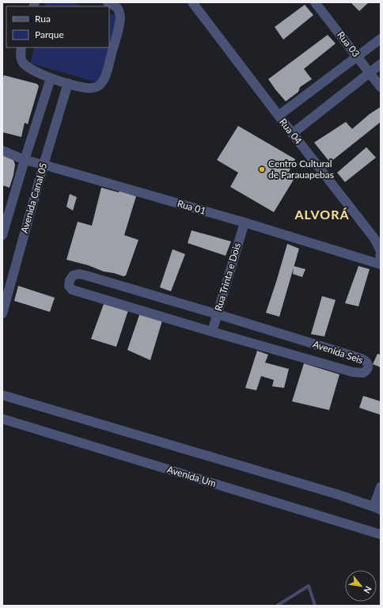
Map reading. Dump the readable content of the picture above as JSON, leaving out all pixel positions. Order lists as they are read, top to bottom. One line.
{"streets":{"street":["Rua 03","Rua 04","Avenida Canal 05","Rua 01","Rua Trinta e Dois","Avenida Seis","Avenida Um"]},"crossings":[["Rua 04","Rua 01"],["Avenida Canal 05","Rua 01"],["Rua 01","Rua Trinta e Dois"],["Rua Trinta e Dois","Avenida Seis"]],"districts":["ALVORÁ"],"places":["Centro Cultural de Parauapebas"],"legend":["Rua","Parque"],"north":"bottom right"}
